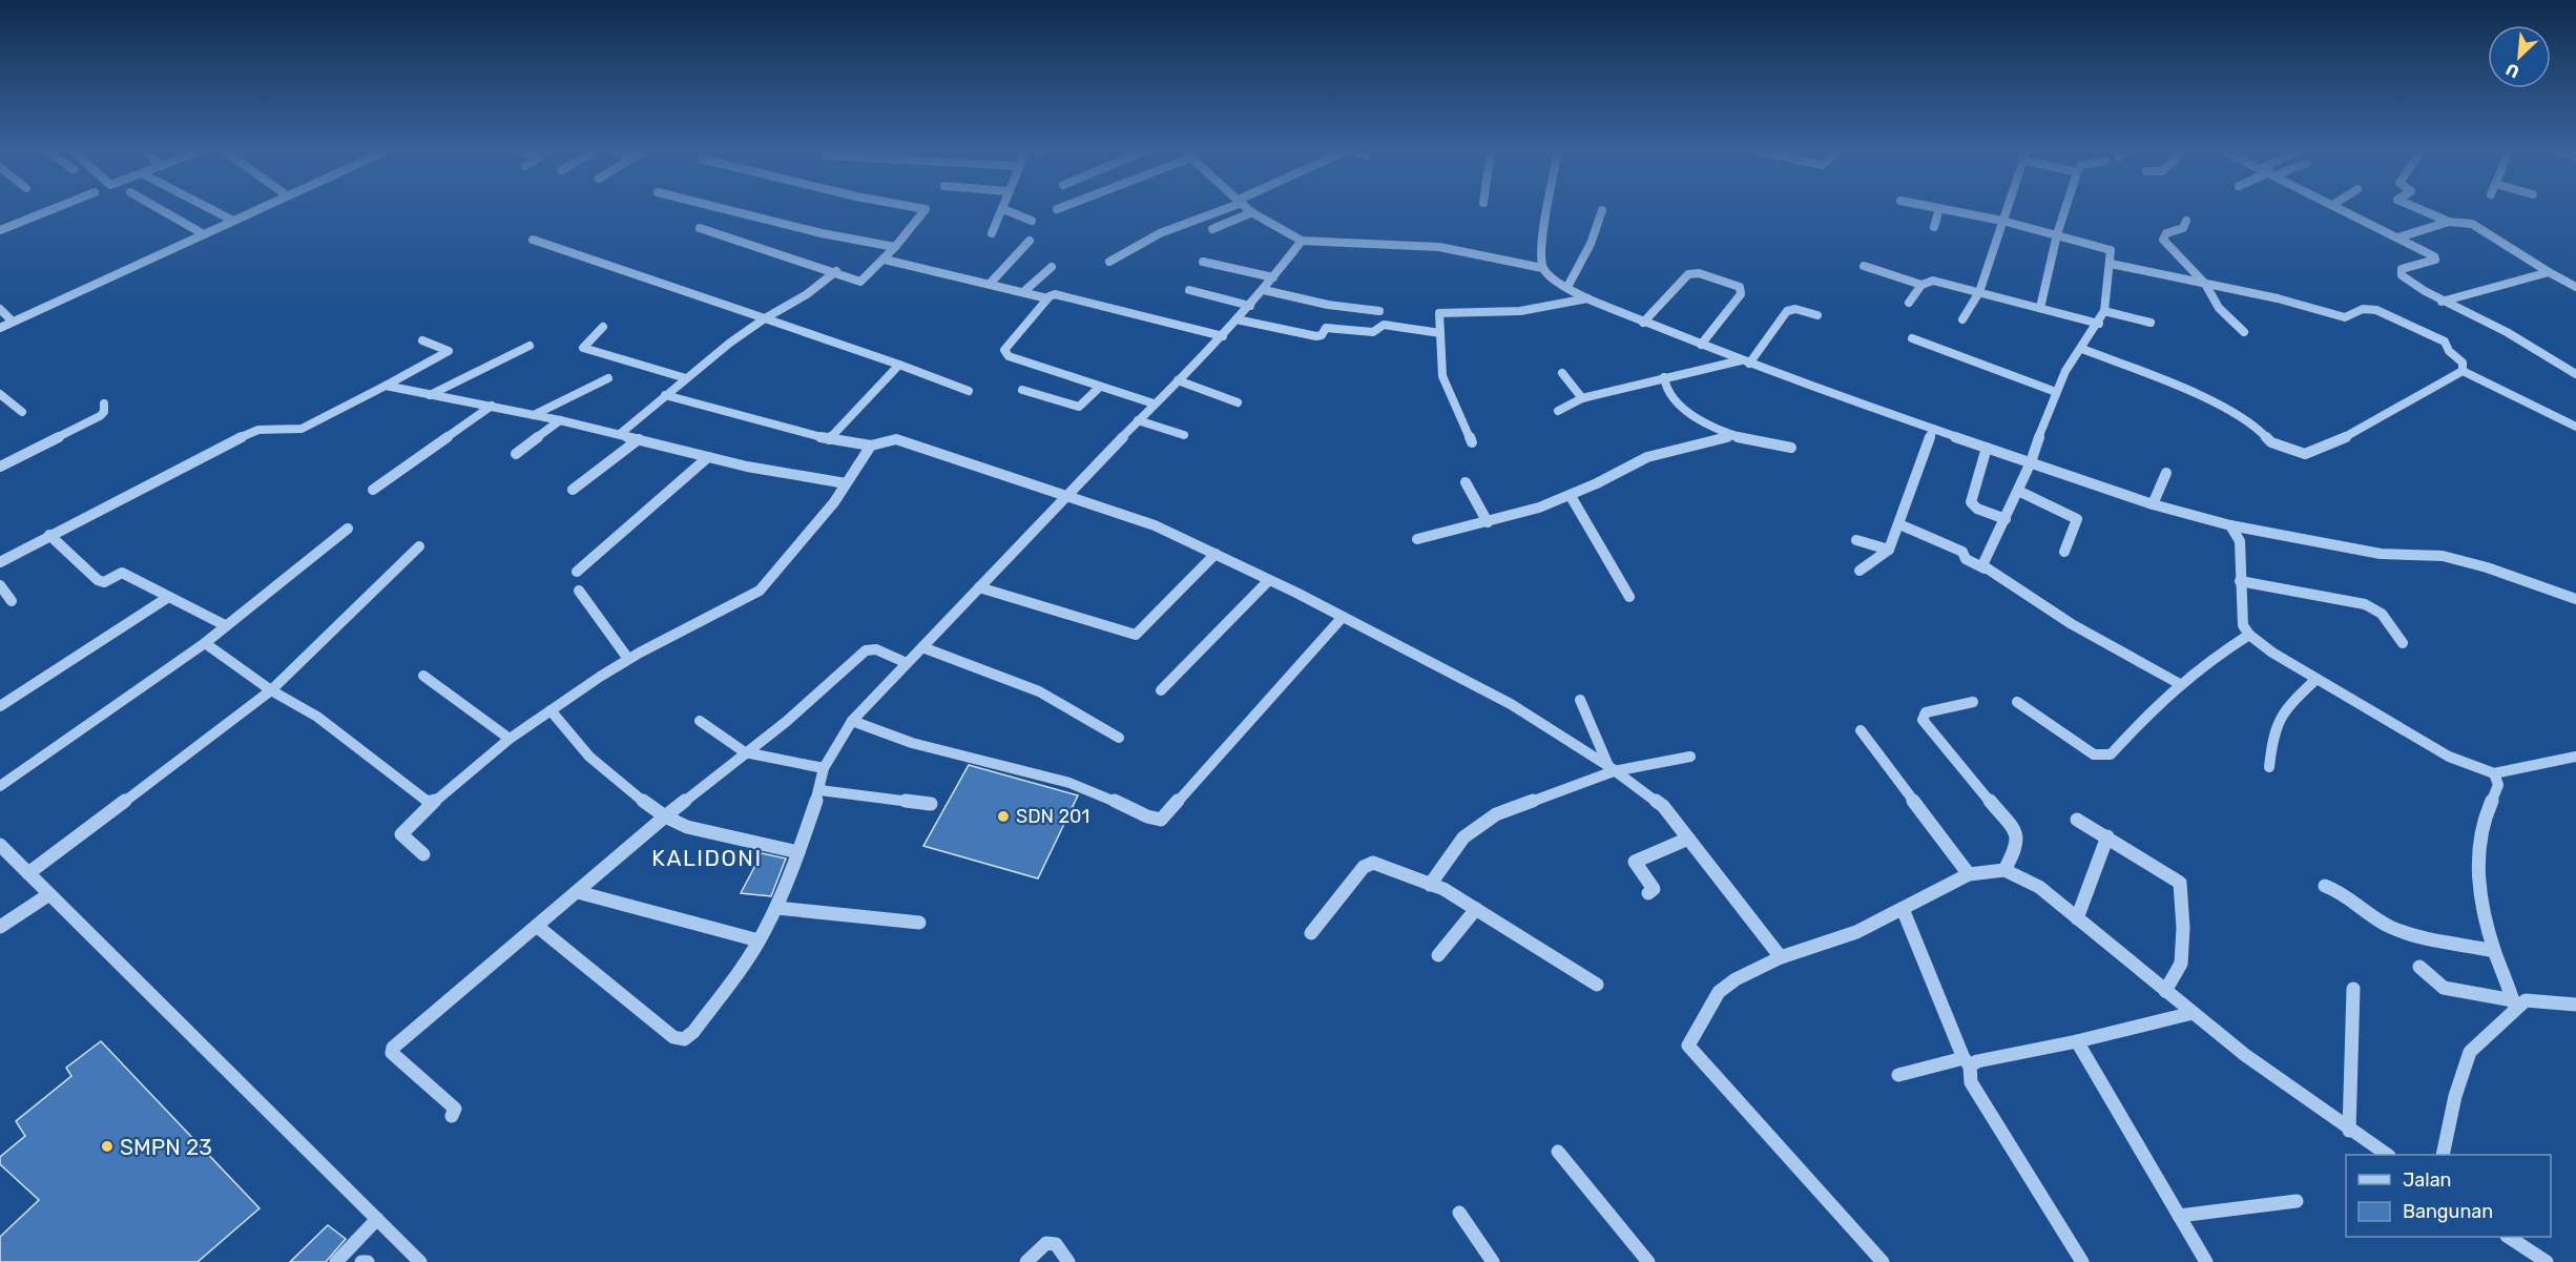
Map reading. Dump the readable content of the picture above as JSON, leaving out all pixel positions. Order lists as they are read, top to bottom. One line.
{"districts":["KALIDONI"],"places":["SDN 201","SMPN 23"],"legend":["Jalan","Bangunan"],"north":"bottom left"}
